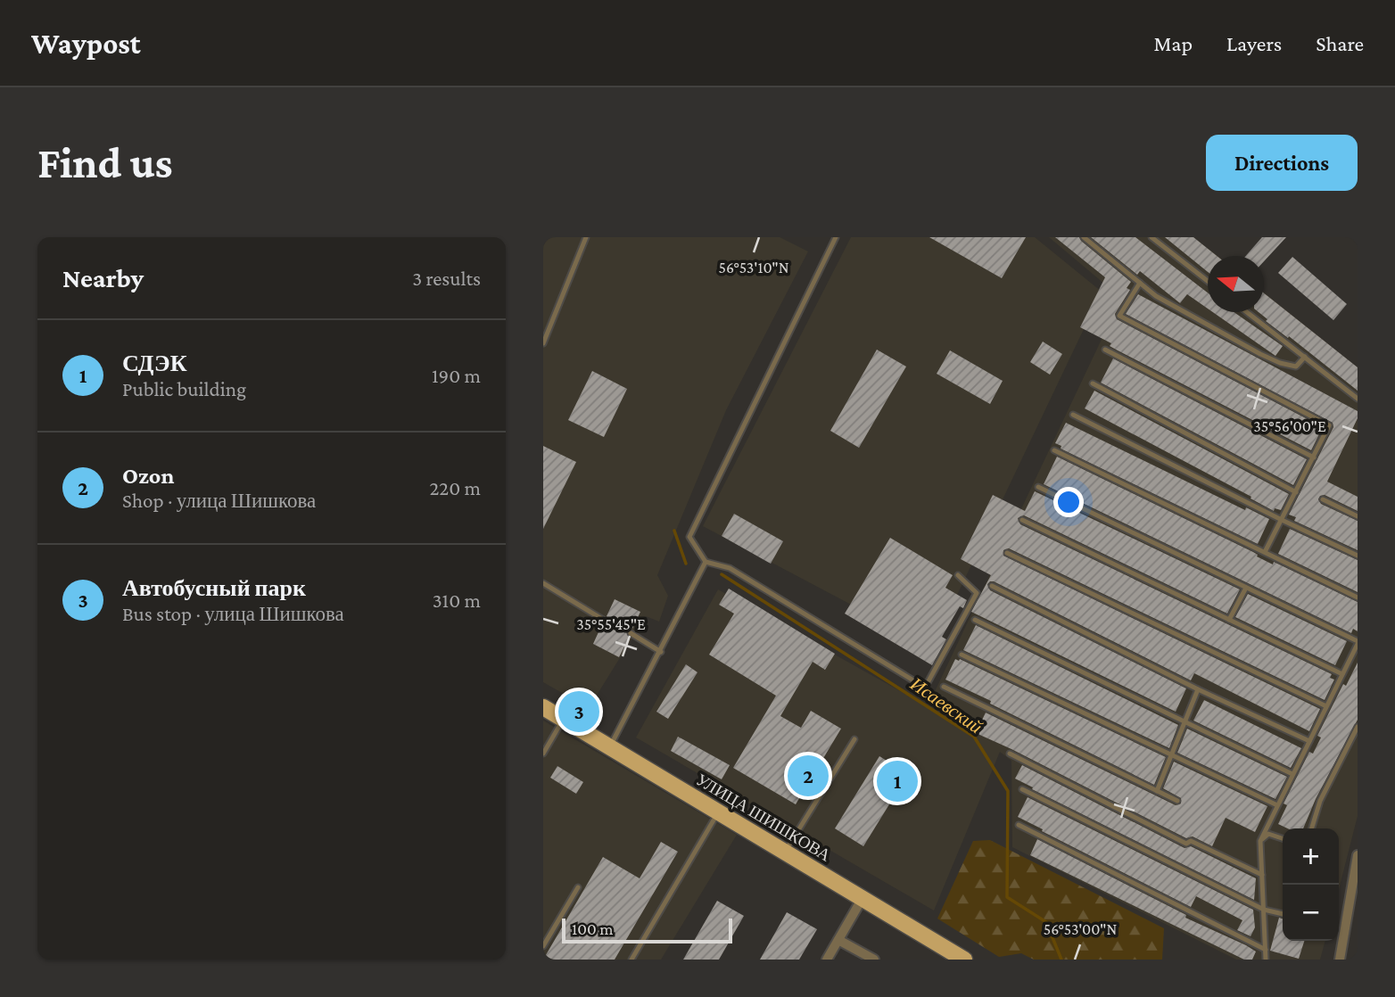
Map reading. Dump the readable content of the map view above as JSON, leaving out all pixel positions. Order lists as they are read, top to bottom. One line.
{"streets":{"main road":["УЛИЦА ШИШКОВА"]},"water":["Исаевский"],"scale_bar":"100 m","north":"left","page":{"header":"Waypost","nav":["Map","Layers","Share"],"buttons":"Directions","title":"Find us","heading":["Nearby","3 results"],"list":[{"mark":"1","name":"СДЭК","note":"Public building","value":"190 m"},{"mark":"2","name":"Ozon","note":"Shop · улица Шишкова","value":"220 m"},{"mark":"3","name":"Автобусный парк","note":"Bus stop · улица Шишкова","value":"310 m"}],"pins":["3","2","1"],"map_buttons":["+","−"],"scale":"100 m"},"coordinates":["56°53'10\"N","35°56'00\"E","35°55'45\"E","56°53'00\"N"]}
